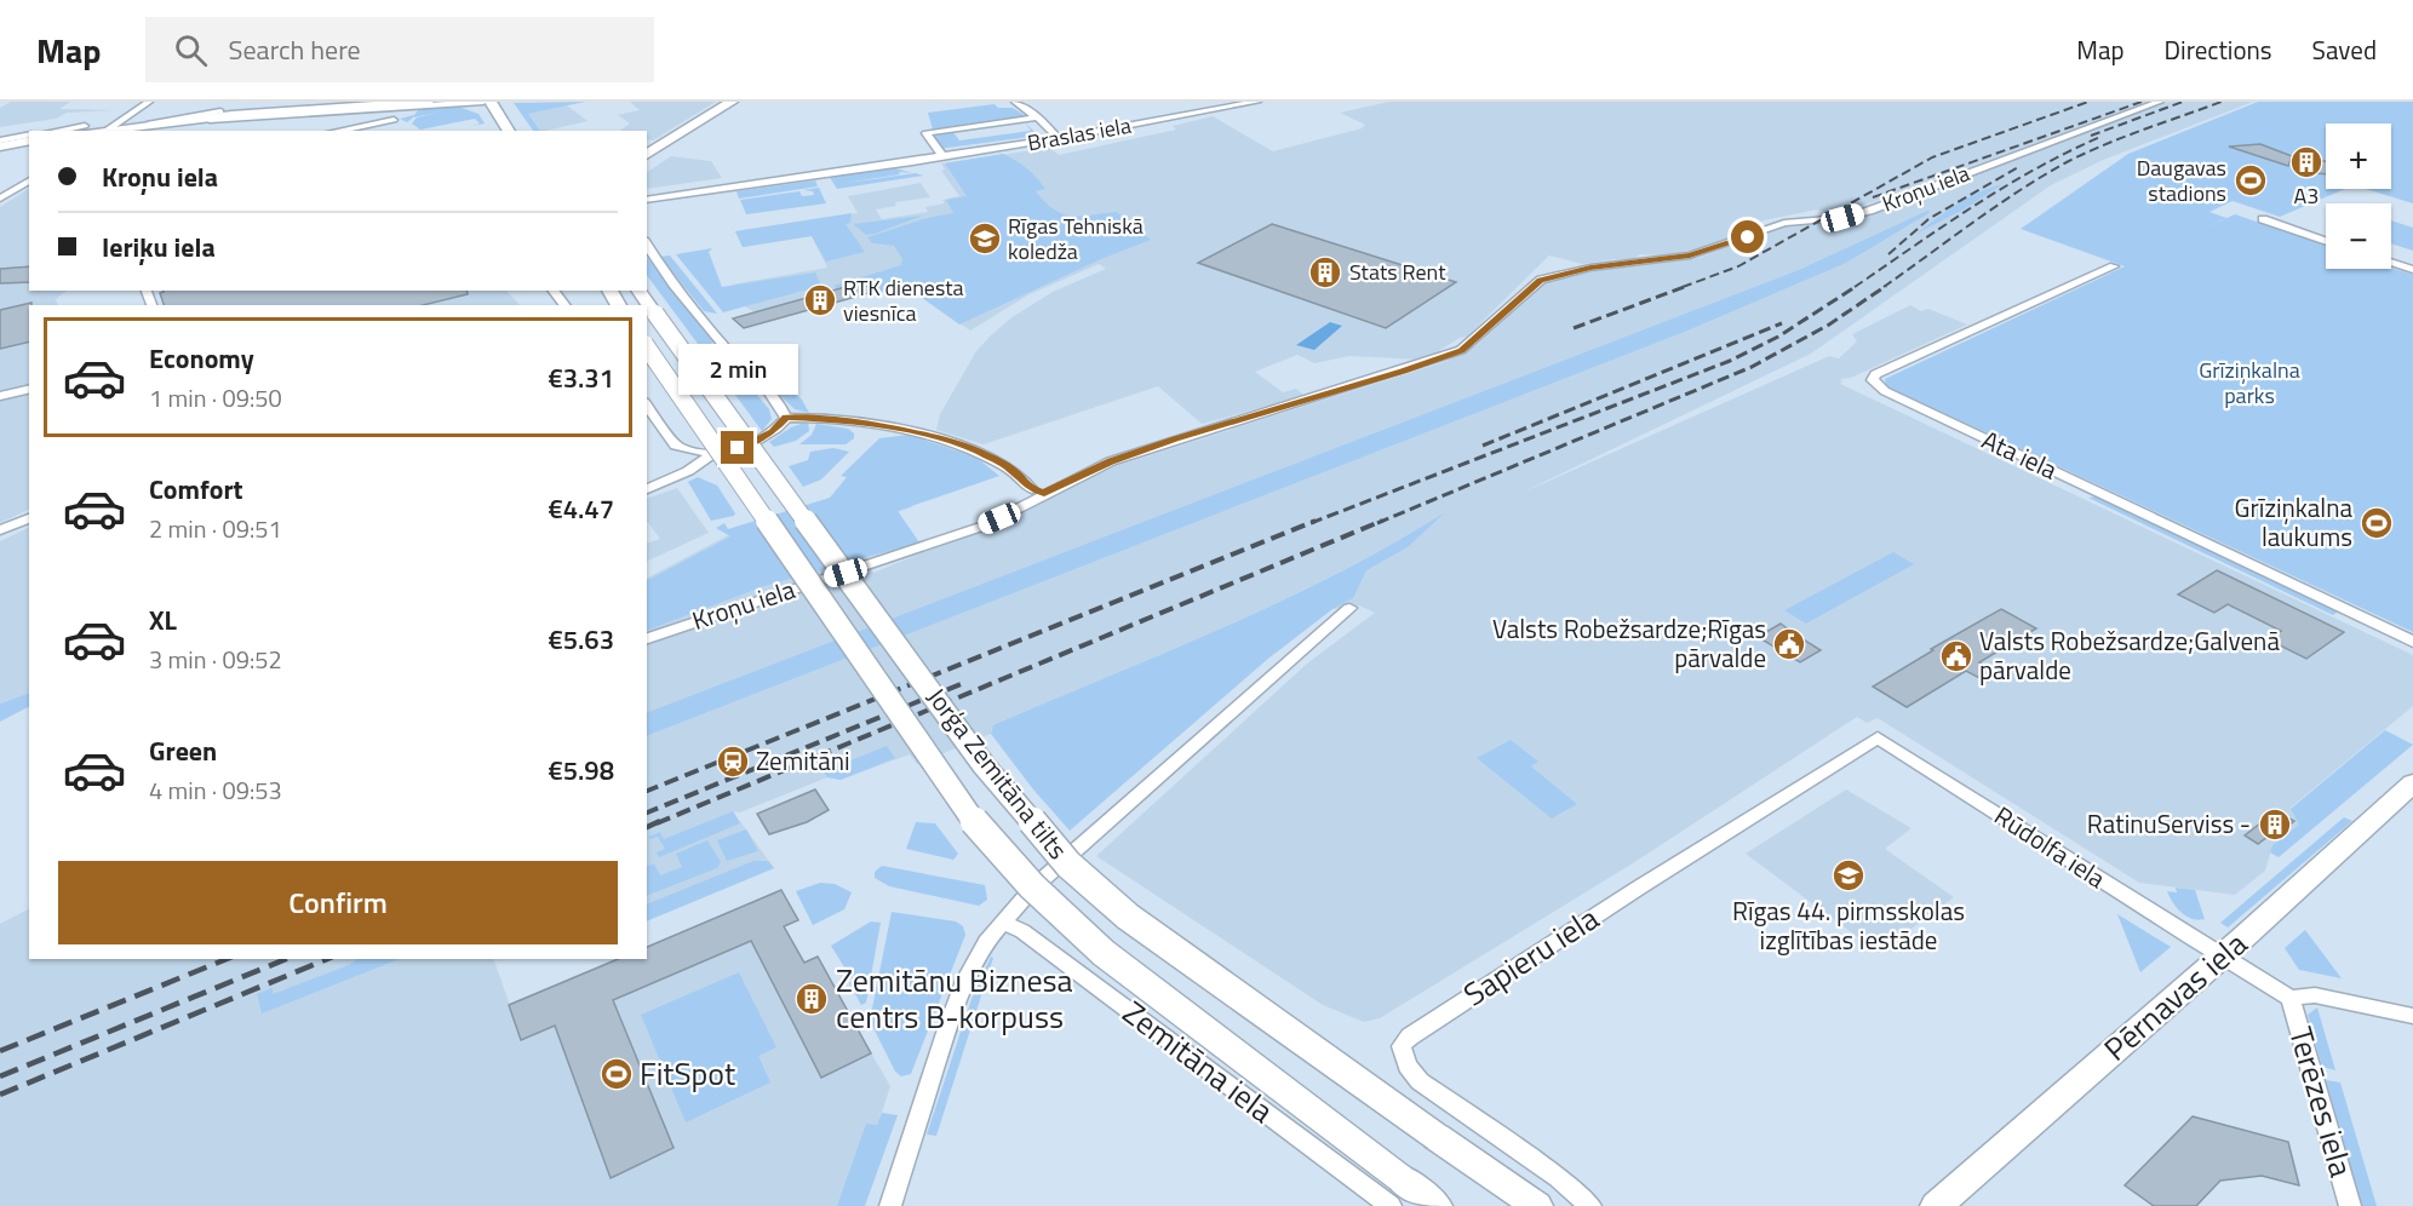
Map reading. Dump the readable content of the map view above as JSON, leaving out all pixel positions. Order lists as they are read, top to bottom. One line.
{"streets":{"main road":["Jorģa Zemitāna tilts","Pērnavas iela"],"street":["Braslas iela","Kroņu iela","Ata iela","Rūdolfa iela","Sapieru iela","Zemitāna iela","Terēzes iela"]},"crossings":[["Jorģa Zemitāna tilts","Zemitāna iela"],["Rūdolfa iela","Sapieru iela"],["Rūdolfa iela","Pērnavas iela"],["Rūdolfa iela","Terēzes iela"]],"parks":["Grīziņkalna parks"],"places":{"building":["A3","Stats Rent","RTK dienesta viesnīca","RatinuServiss -","Zemitānu Biznesa centrs B-korpuss"],"sports":["Daugavas stadions","Grīziņkalna laukums","FitSpot"],"school or university":["Rīgas Tehniskā koledža","Rīgas 44. pirmsskolas izglītības iestāde"],"public building":["Valsts Robežsardze;Rīgas pārvalde","Valsts Robežsardze;Galvenā pārvalde"],"station":["Zemitāni"]},"page":{"header":"Map","search":"Search here","nav":["Map","Directions","Saved"],"map_buttons":["+","−"],"banner":["Kroņu iela","Ieriķu iela"],"list":[{"name":"Economy","note":"1 min · 09:50","value":"€3.31"},{"name":"Comfort","note":"2 min · 09:51","value":"€4.47"},{"name":"XL","note":"3 min · 09:52","value":"€5.63"},{"name":"Green","note":"4 min · 09:53","value":"€5.98"}],"bubble":"2 min","buttons":"Confirm"}}
